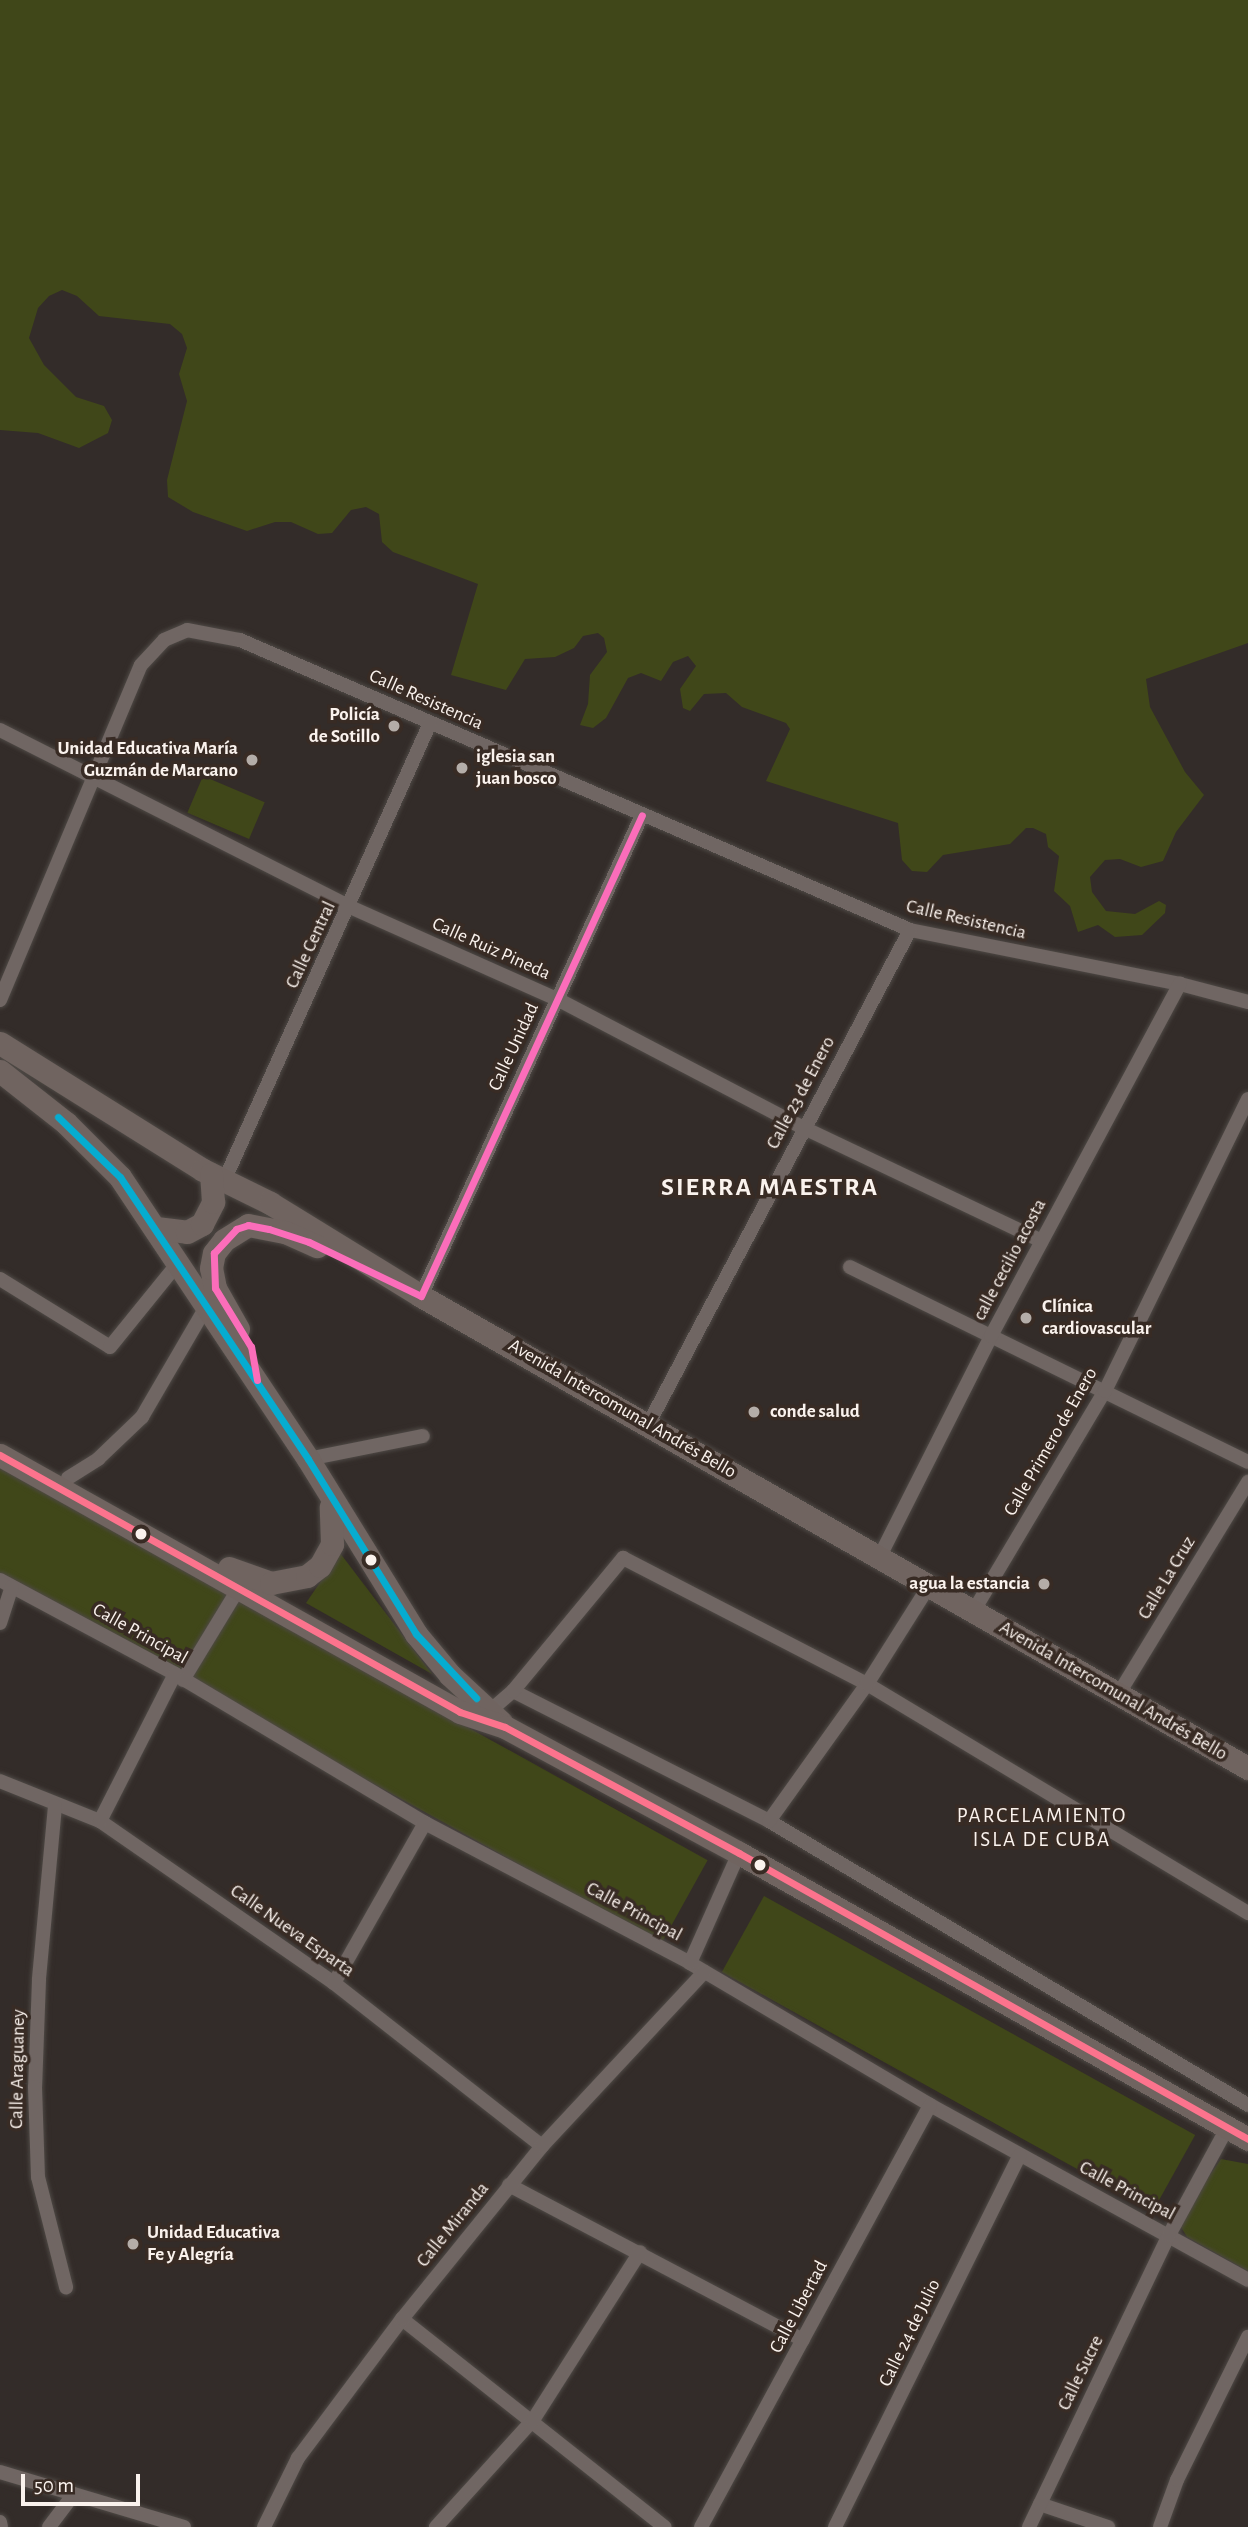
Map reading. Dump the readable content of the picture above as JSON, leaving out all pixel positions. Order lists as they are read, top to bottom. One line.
{"streets":{"highway":["Avenida Intercomunal Andrés Bello"],"street":["Calle Resistencia","Calle Central","Calle Ruiz Pineda","Calle Unidad","Calle 23 de Enero","calle cecilio acosta","Calle Primero de Enero","Calle La Cruz","Calle Principal","Calle Nueva Esparta","Calle Araguaney","Calle Miranda","Calle Libertad","Calle 24 de Julio","Calle Sucre"]},"crossings":[["Calle Resistencia","Calle Central"],["Calle Resistencia","Calle Ruiz Pineda"],["Calle Resistencia","Calle Unidad"],["Calle Resistencia","Calle 23 de Enero"],["Calle Resistencia","calle cecilio acosta"],["Calle Central","Calle Ruiz Pineda"],["Calle Central","Avenida Intercomunal Andrés Bello"],["Calle Ruiz Pineda","Calle Unidad"],["Calle Ruiz Pineda","Calle 23 de Enero"],["Calle Ruiz Pineda","calle cecilio acosta"],["Calle Unidad","Avenida Intercomunal Andrés Bello"],["Calle 23 de Enero","Avenida Intercomunal Andrés Bello"],["calle cecilio acosta","Avenida Intercomunal Andrés Bello"],["Avenida Intercomunal Andrés Bello","Calle Primero de Enero"],["Avenida Intercomunal Andrés Bello","Calle La Cruz"],["Calle Principal","Calle Miranda"],["Calle Principal","Calle Libertad"],["Calle Principal","Calle 24 de Julio"],["Calle Principal","Calle Sucre"],["Calle Nueva Esparta","Calle Araguaney"],["Calle Nueva Esparta","Calle Miranda"]],"districts":["SIERRA MAESTRA","PARCELAMIENTO ISLA DE CUBA"],"places":["Policía de Sotillo","Unidad Educativa María Guzmán de Marcano","iglesia san juan bosco","Clínica cardiovascular","conde salud","agua la estancia","Unidad Educativa Fe y Alegría"],"scale_bar":"50 m"}
